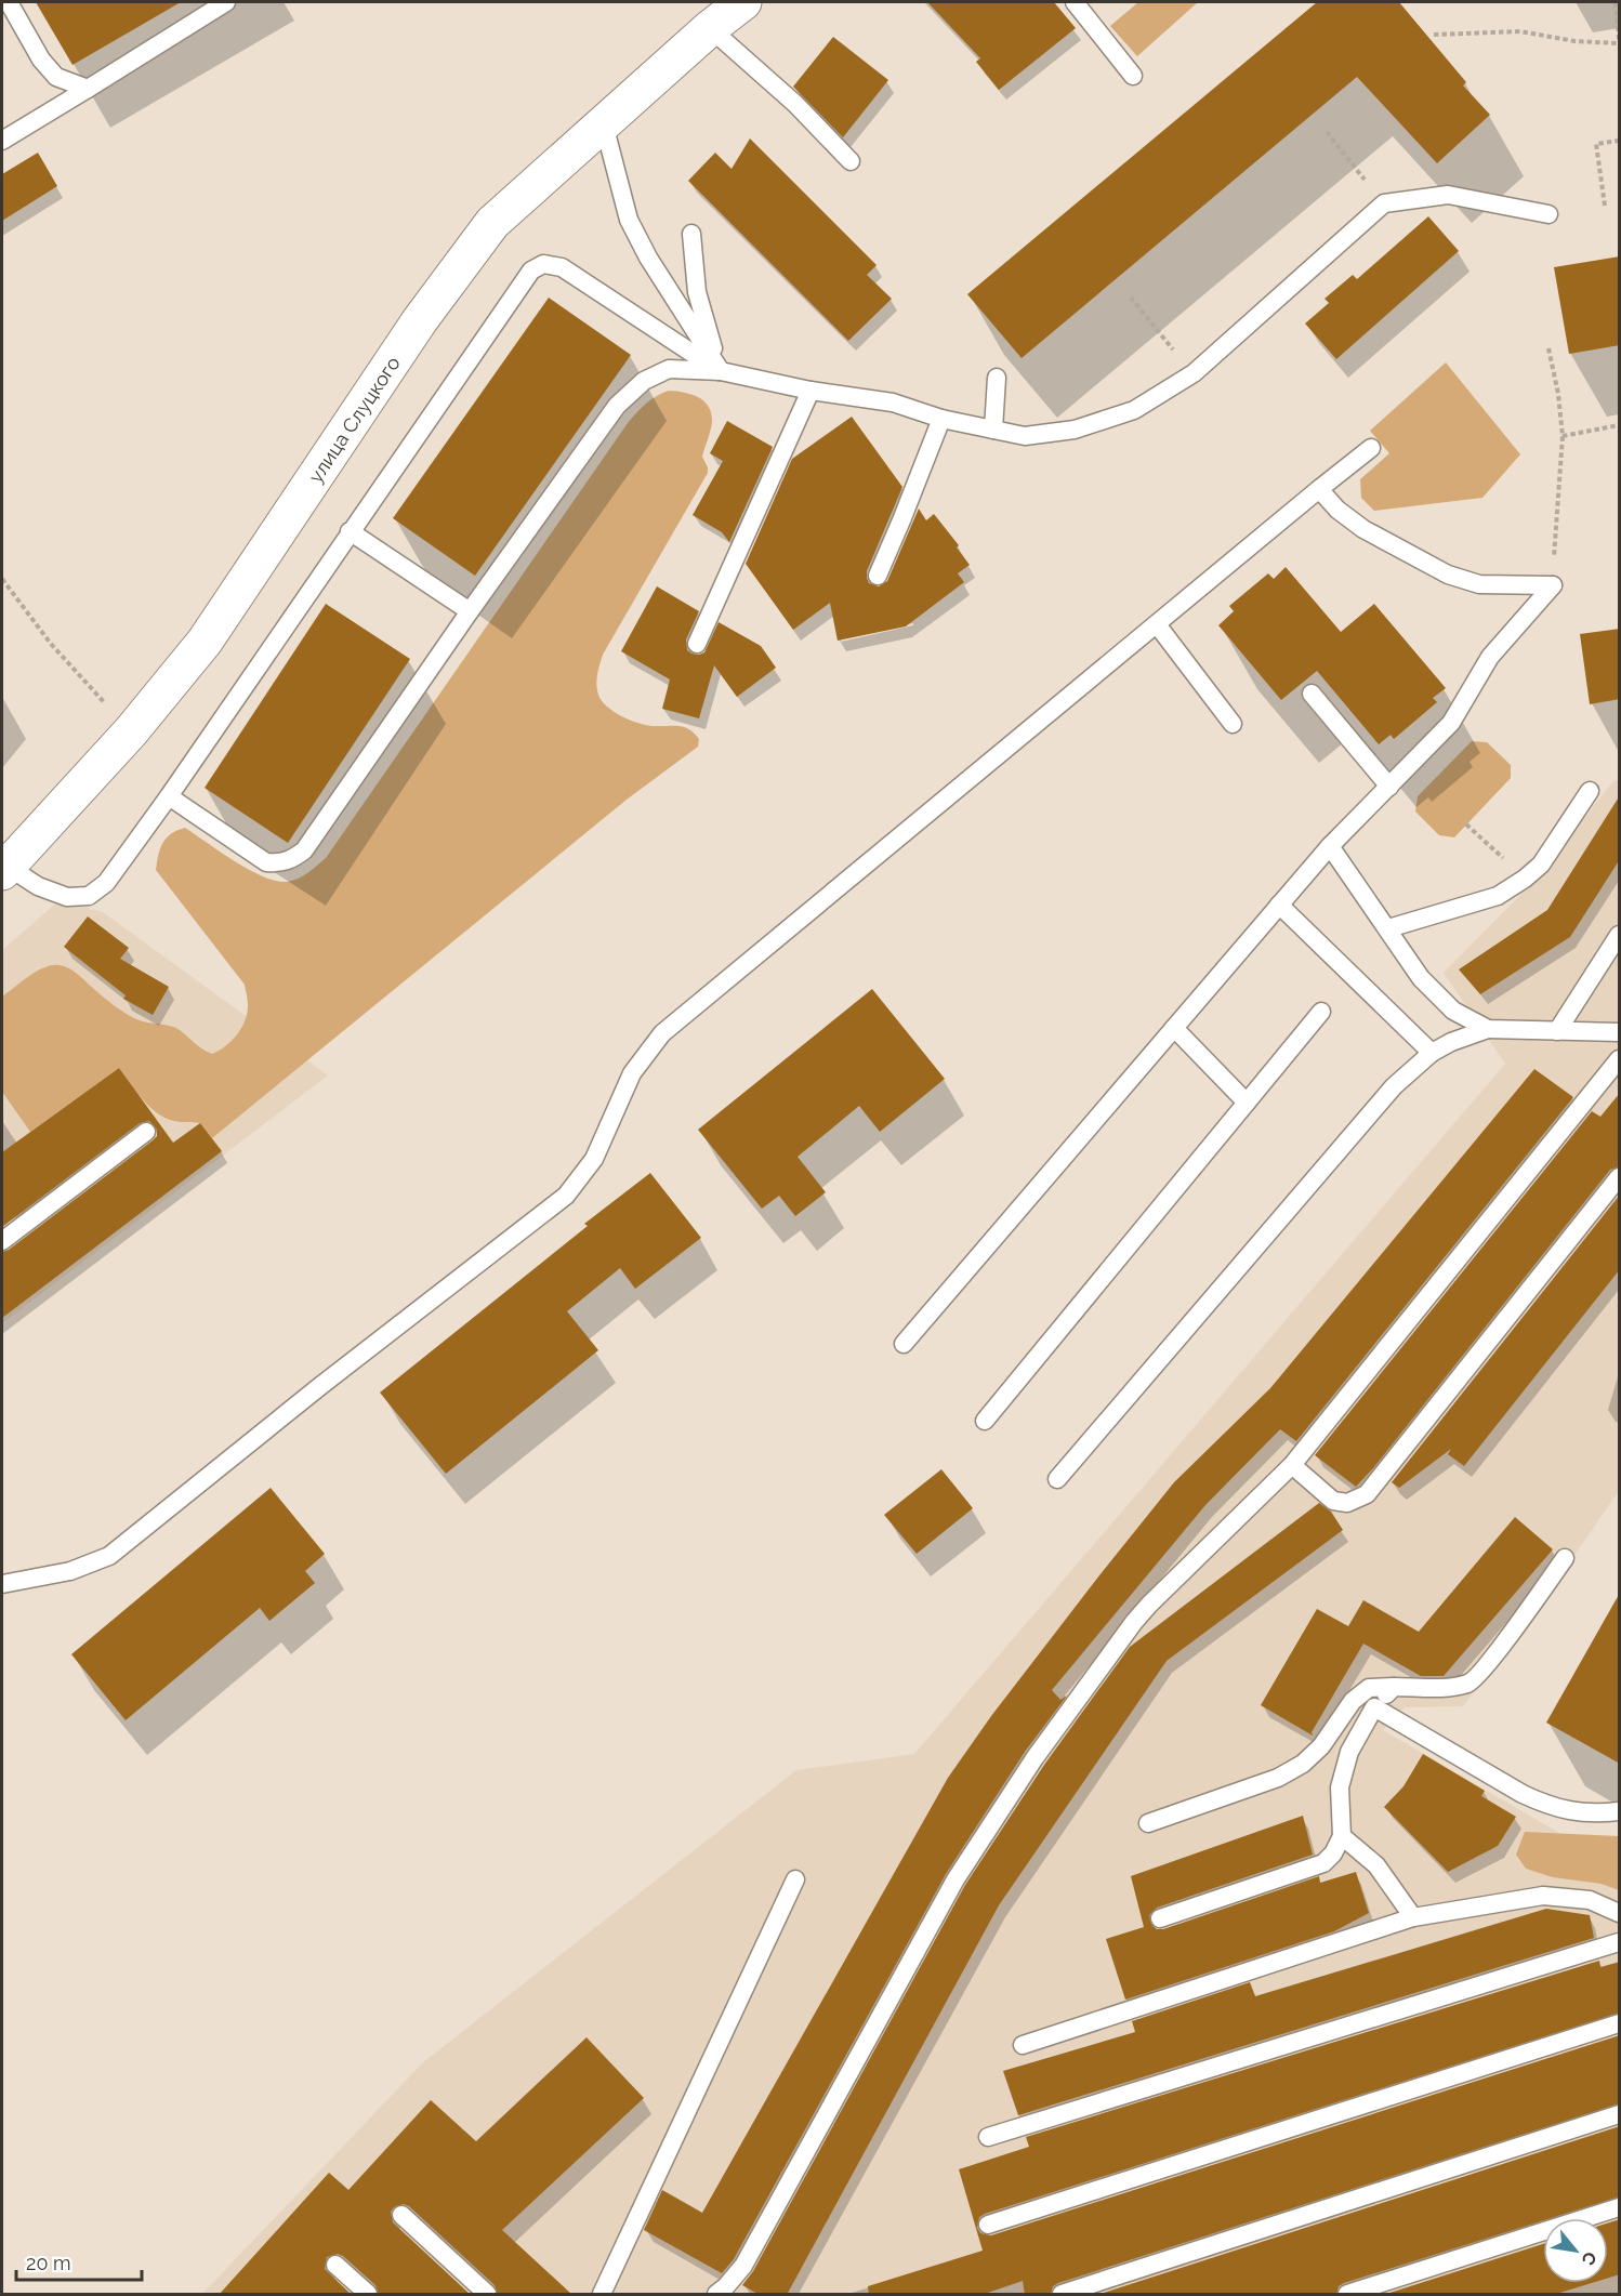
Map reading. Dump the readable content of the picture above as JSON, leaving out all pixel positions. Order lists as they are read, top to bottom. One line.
{"streets":{"street":["улица Слуцкого"]},"scale_bar":"20 m","north":"bottom right"}
